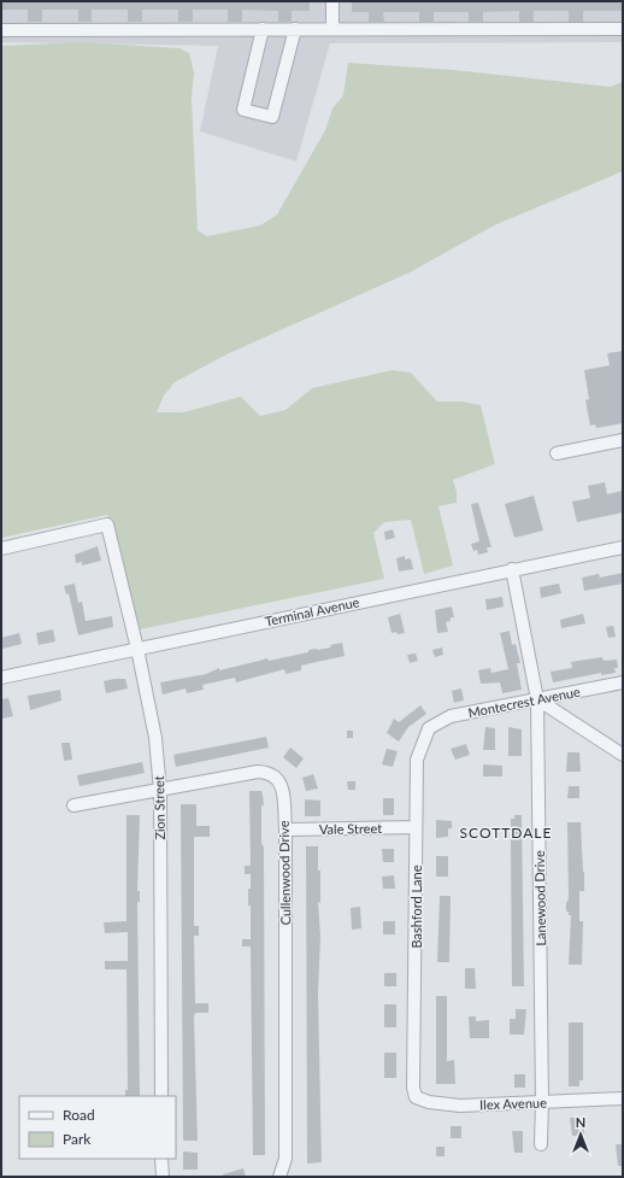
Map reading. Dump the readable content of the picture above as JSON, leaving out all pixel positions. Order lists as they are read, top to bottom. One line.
{"streets":{"street":["Terminal Avenue","Montecrest Avenue","Zion Street","Vale Street","Cullenwood Drive","Lanewood Drive","Bashford Lane","Ilex Avenue"]},"crossings":[["Terminal Avenue","Zion Street"],["Terminal Avenue","Lanewood Drive"],["Montecrest Avenue","Lanewood Drive"],["Montecrest Avenue","Bashford Lane"],["Zion Street","Cullenwood Drive"],["Vale Street","Cullenwood Drive"],["Vale Street","Bashford Lane"],["Lanewood Drive","Ilex Avenue"],["Bashford Lane","Ilex Avenue"]],"districts":["SCOTTDALE"],"legend":["Road","Park"],"north":"top"}
